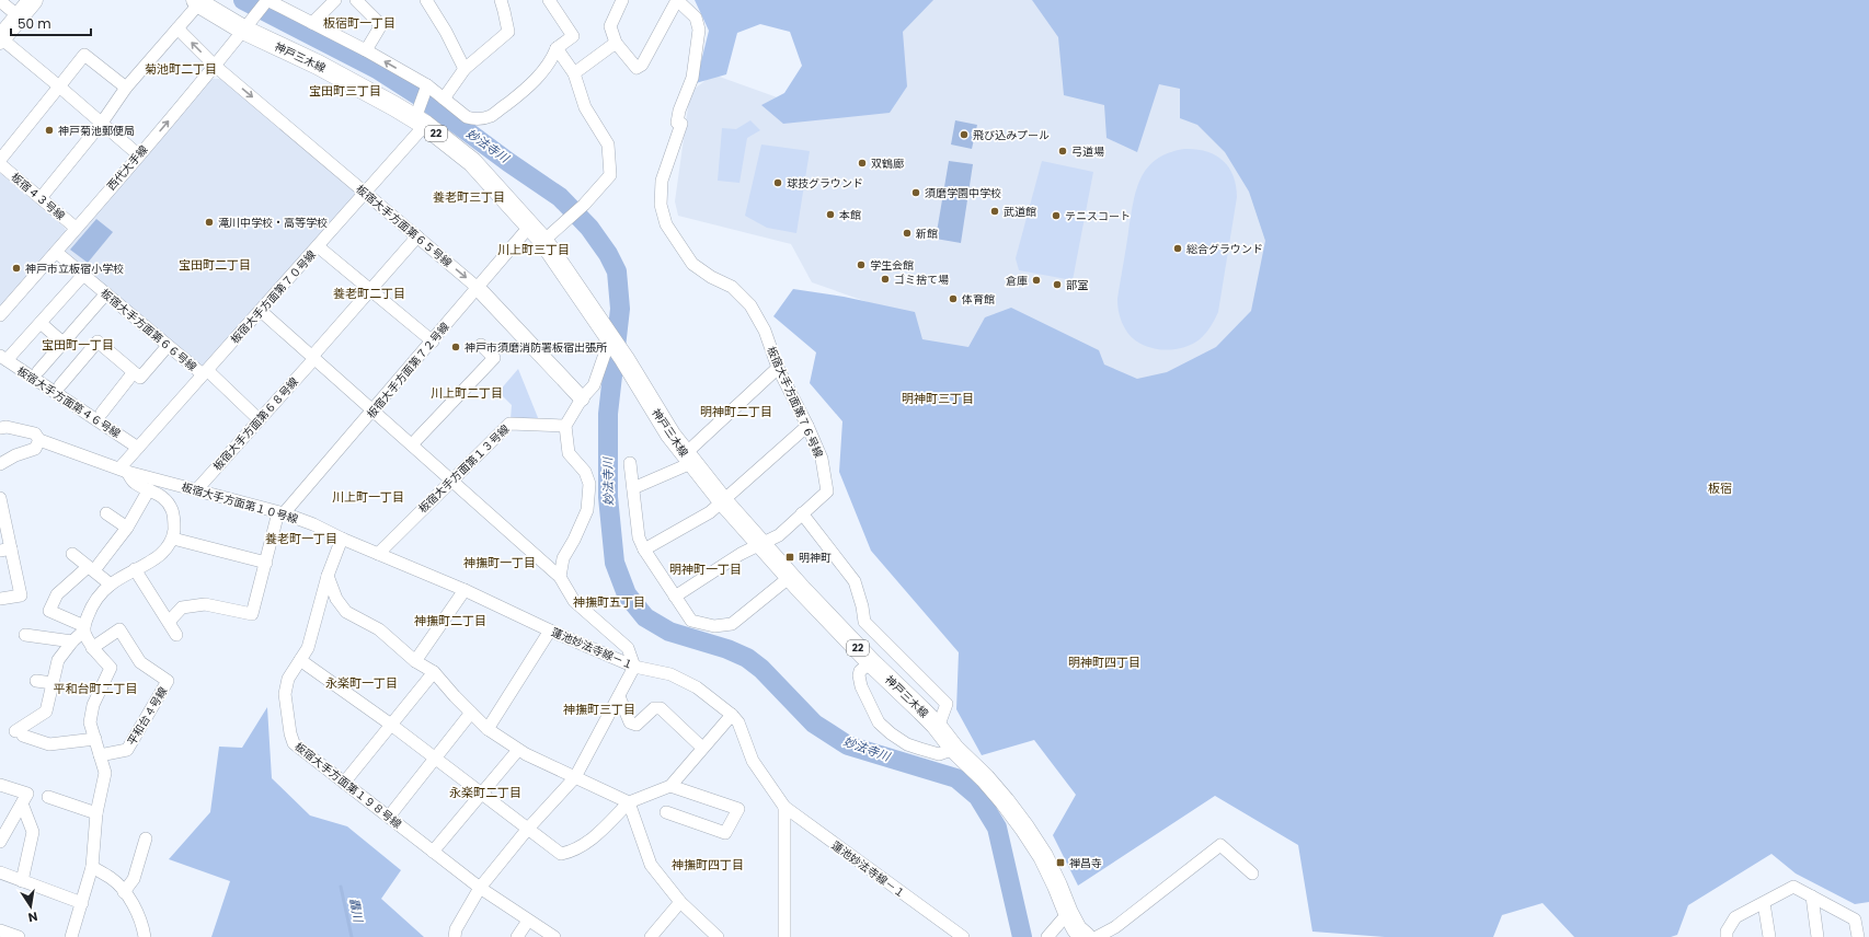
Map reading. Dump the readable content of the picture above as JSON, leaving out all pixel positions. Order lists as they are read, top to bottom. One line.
{"streets":{"main road":["神戸三木線","22"],"street":["西代大手線","板宿４３号線","板宿大手方面第６５号線","板宿大手方面第７０号線","板宿大手方面第６６号線","板宿大手方面第７２号線","板宿大手方面第４６号線","板宿大手方面第７６号線","板宿大手方面第６８号線","板宿大手方面第１３号線","板宿大手方面第１０号線","蓮池妙法寺線－１","平和台４号線","板宿大手方面第１９８号線"]},"crossings":[["神戸三木線","西代大手線"],["神戸三木線","板宿大手方面第７０号線"],["神戸三木線","板宿大手方面第７２号線"],["神戸三木線","板宿大手方面第７６号線"],["西代大手線","板宿４３号線"],["西代大手線","板宿大手方面第６５号線"],["西代大手線","板宿大手方面第６６号線"],["板宿大手方面第６５号線","板宿大手方面第７０号線"],["板宿大手方面第６５号線","板宿大手方面第７２号線"],["板宿大手方面第６５号線","板宿大手方面第６８号線"],["板宿大手方面第７０号線","板宿大手方面第６６号線"],["板宿大手方面第７０号線","板宿大手方面第４６号線"],["板宿大手方面第７０号線","板宿大手方面第１０号線"],["板宿大手方面第６６号線","板宿大手方面第６８号線"],["板宿大手方面第７２号線","板宿大手方面第１０号線"],["板宿大手方面第６８号線","板宿大手方面第１０号線"],["板宿大手方面第１３号線","蓮池妙法寺線－１"],["板宿大手方面第１０号線","蓮池妙法寺線－１"]],"districts":["板宿町一丁目","菊池町二丁目","宝田町三丁目","養老町三丁目","川上町三丁目","宝田町二丁目","養老町二丁目","宝田町一丁目","川上町二丁目","明神町三丁目","明神町二丁目","板宿","川上町一丁目","養老町一丁目","神撫町一丁目","明神町一丁目","神撫町五丁目","神撫町二丁目","明神町四丁目","永楽町一丁目","平和台町二丁目","神撫町三丁目","永楽町二丁目","神撫町四丁目"],"water":["妙法寺川","轟川"],"places":{"other":["神戸菊池郵便局","飛び込みプール","弓道場","双鶴廊","球技グラウンド","須磨学園中学校","武道館","本館","テニスコート","滝川中学校・高等学校","新館","総合グラウンド","学生会館","神戸市立板宿小学校","ゴミ捨て場","倉庫","部室","体育館","神戸市須磨消防署板宿出張所"],"transit":["明神町","禅昌寺"]},"scale_bar":"50 m","north":"bottom"}
